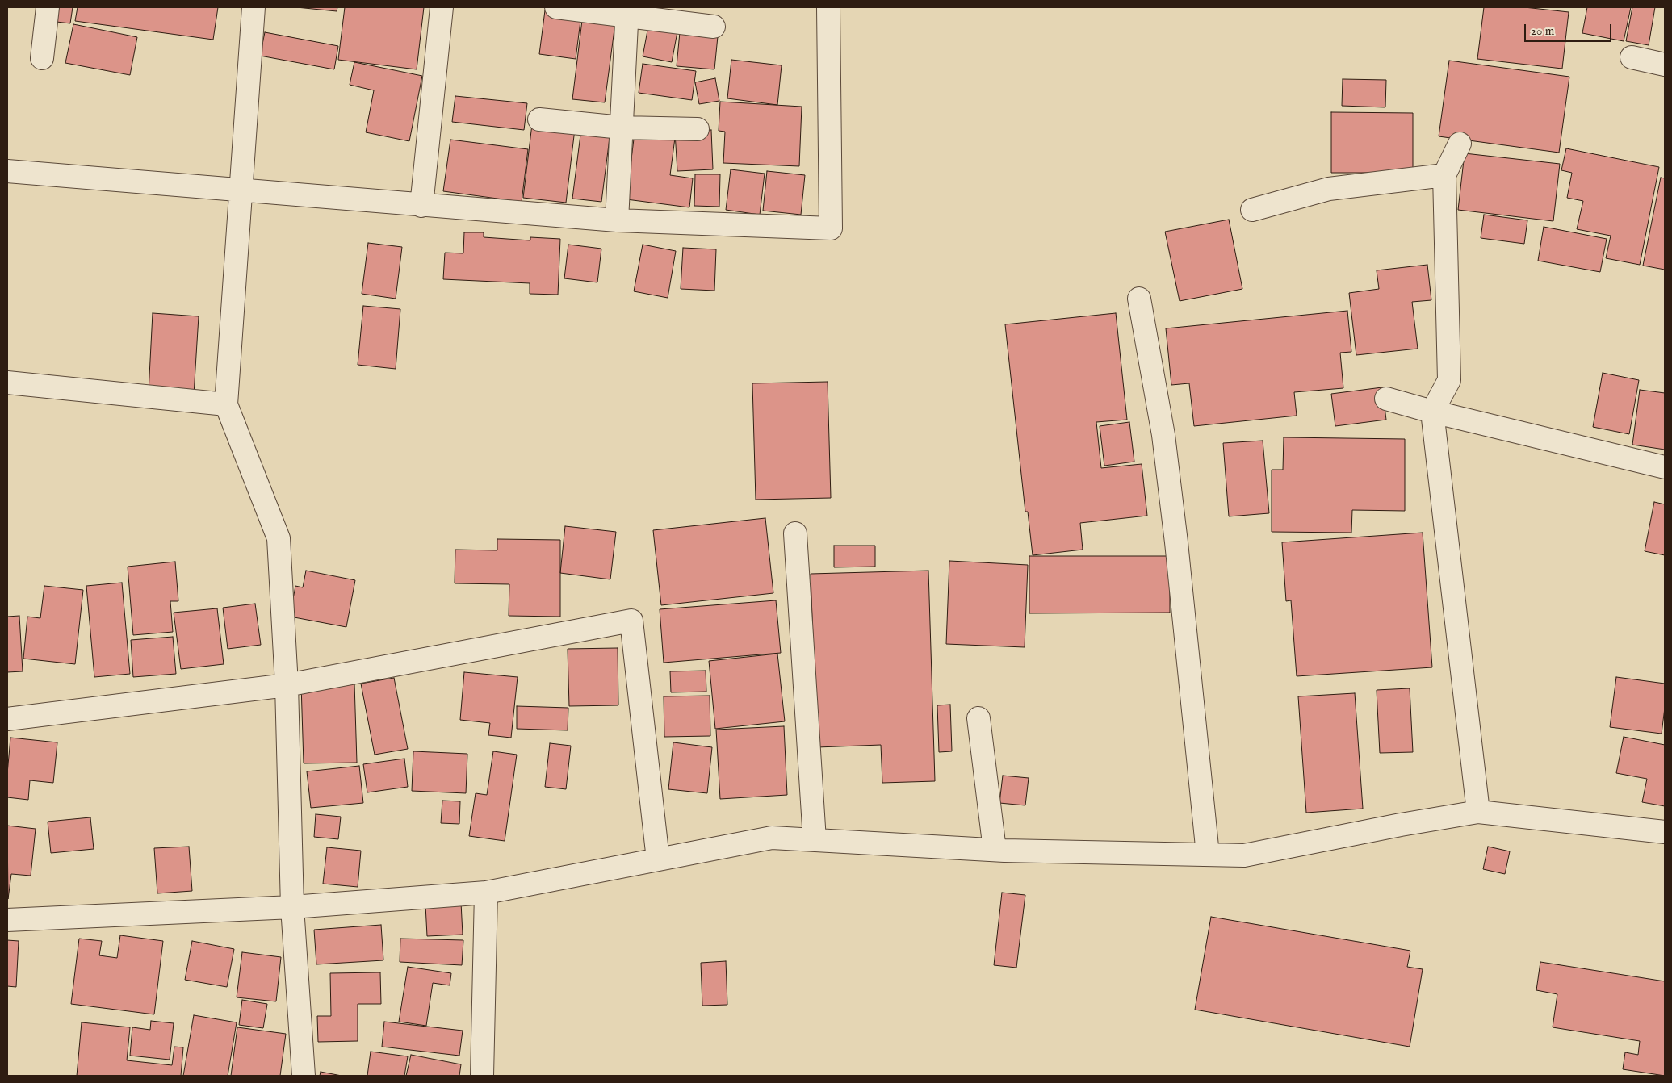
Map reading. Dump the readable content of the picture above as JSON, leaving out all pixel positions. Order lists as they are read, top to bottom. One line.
{"scale_bar":"20 m"}
